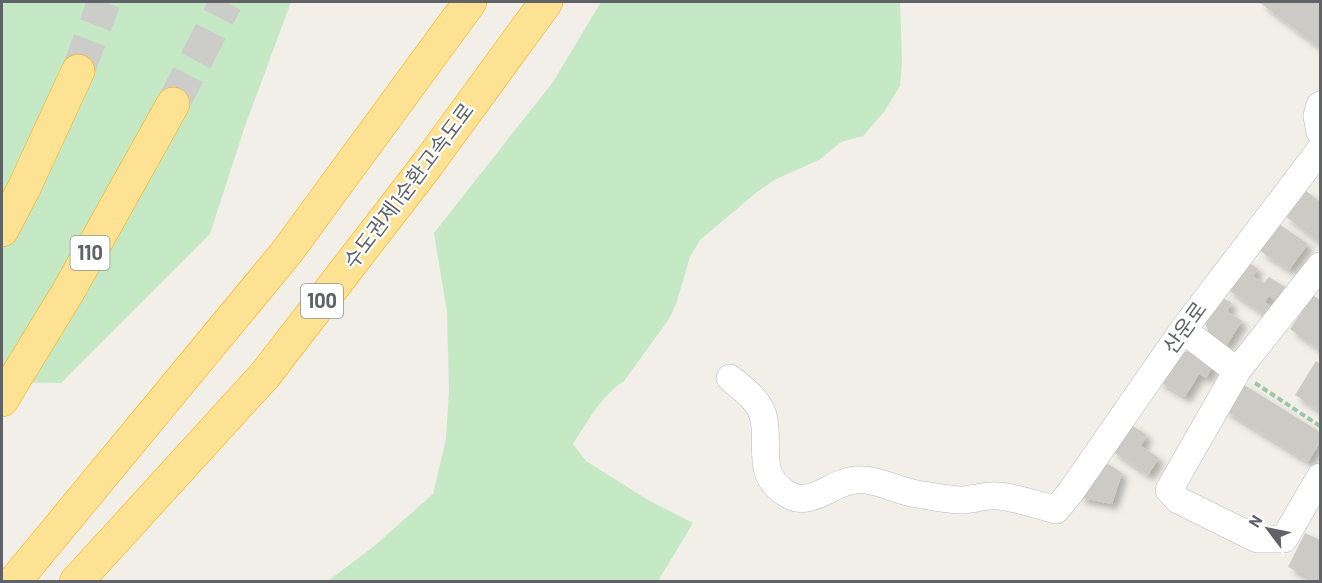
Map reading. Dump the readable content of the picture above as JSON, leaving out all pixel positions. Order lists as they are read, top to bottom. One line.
{"streets":{"highway":["수도권제1순환고속도로","110","100"],"street":["산운로"]},"north":"top left"}
